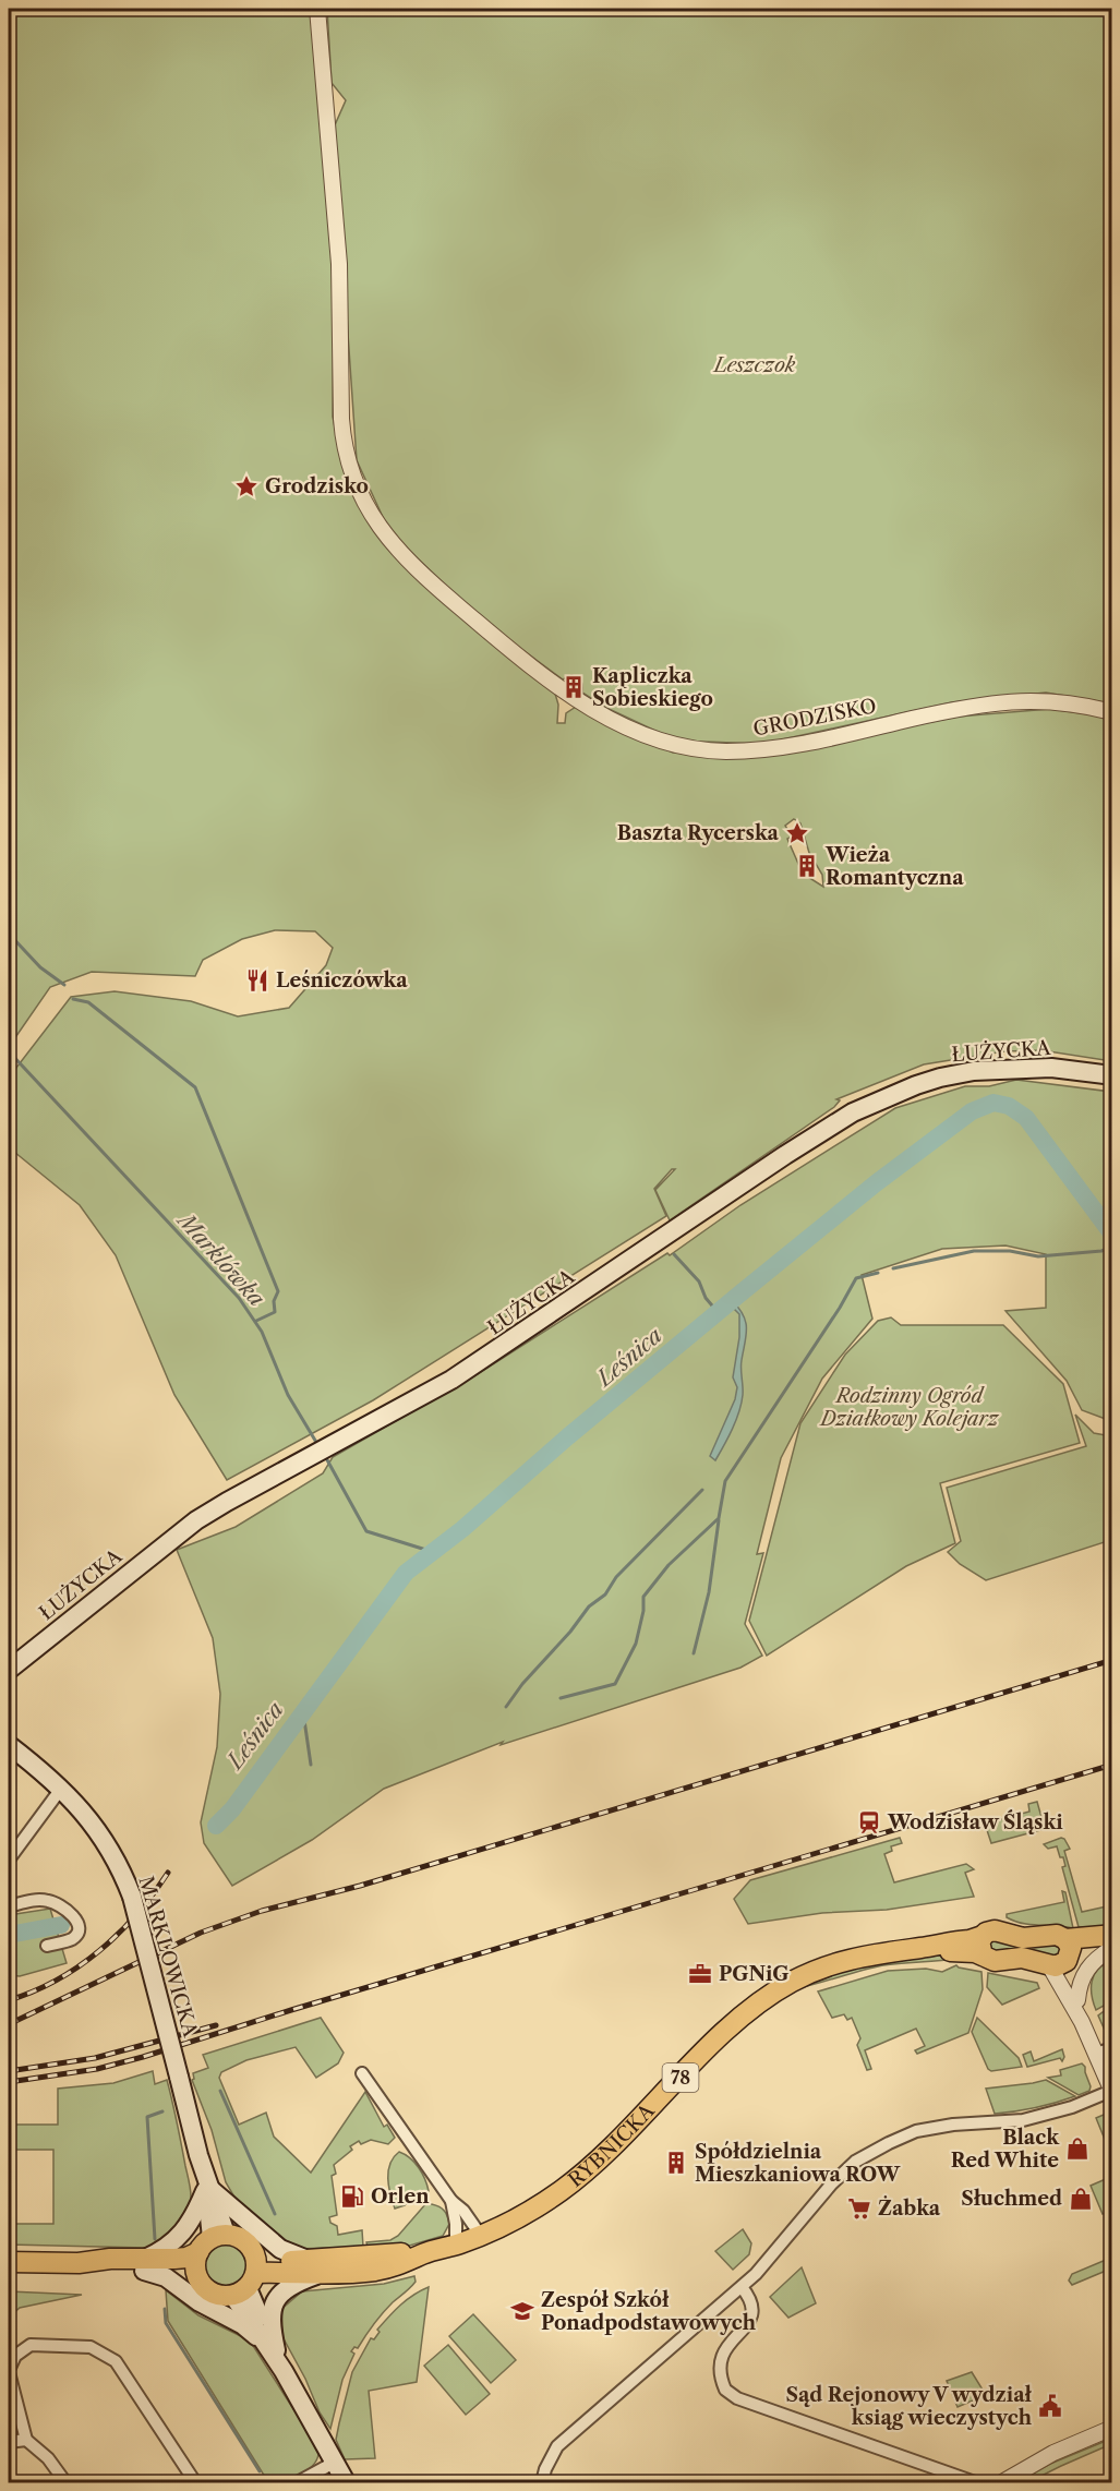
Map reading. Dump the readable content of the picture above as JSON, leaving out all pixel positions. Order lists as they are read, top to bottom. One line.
{"streets":{"main road":["ŁUŻYCKA","MARKLOWICKA","78","RYBNICKA"],"street":["GRODZISKO"]},"crossings":[["MARKLOWICKA","78"],["MARKLOWICKA","RYBNICKA"],["78","RYBNICKA"]],"water":["Marklówka","Leśnica"],"parks":["Leszczok","Rodzinny Ogród Działkowy Kolejarz"],"places":{"place":["Grodzisko","Baszta Rycerska"],"building":["Kapliczka Sobieskiego","Wieża Romantyczna","Spółdzielnia Mieszkaniowa ROW"],"restaurant":["Leśniczówka"],"station":["Wodzisław Śląski"],"office":["PGNiG"],"shop":["Black Red White","Słuchmed"],"fuel station":["Orlen"],"supermarket":["Żabka"],"school or university":["Zespół Szkół Ponadpodstawowych"],"public building":["Sąd Rejonowy V wydział ksiąg wieczystych"]}}
